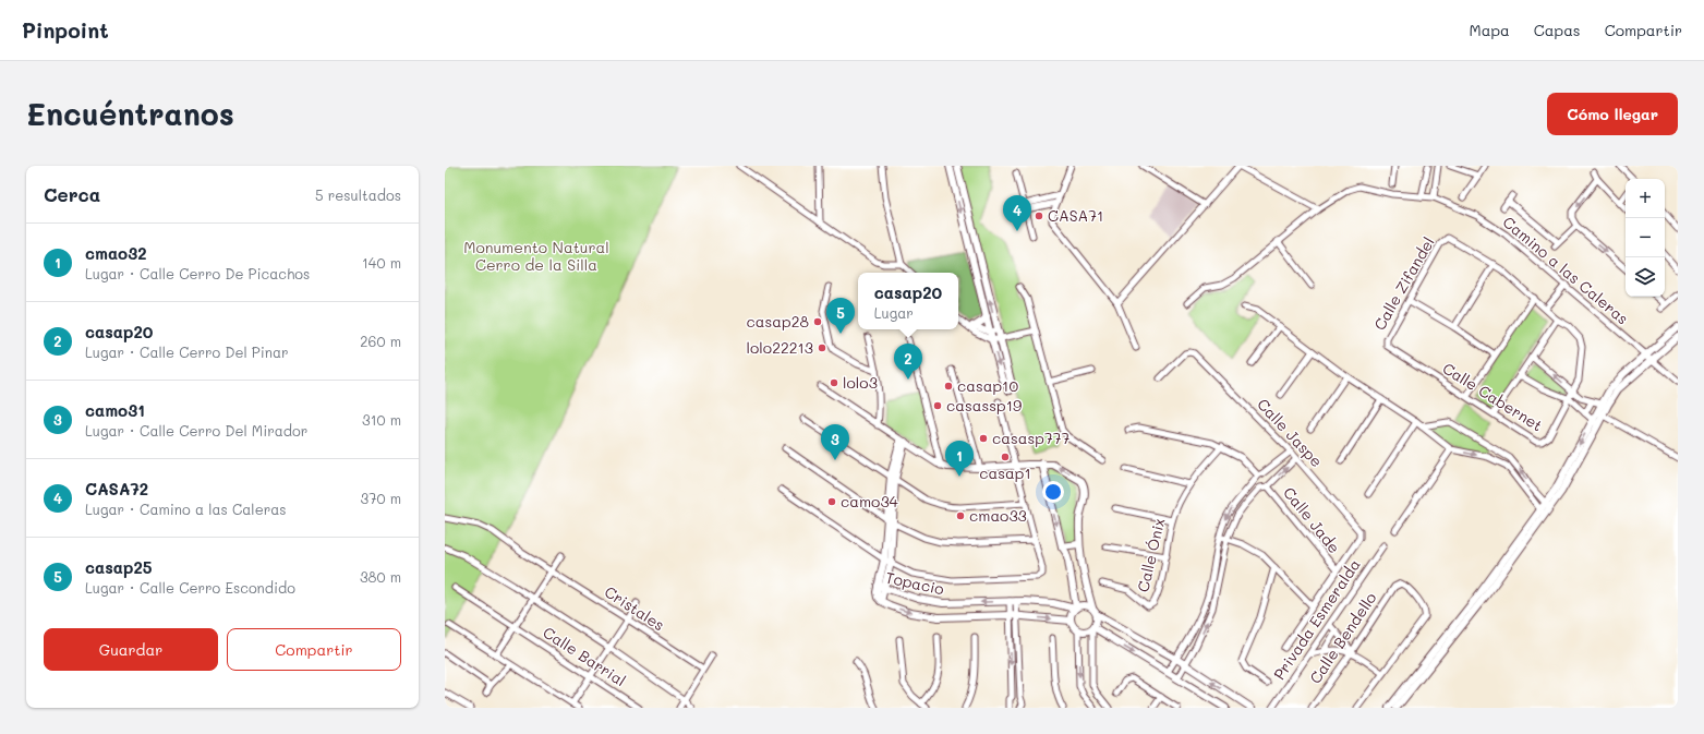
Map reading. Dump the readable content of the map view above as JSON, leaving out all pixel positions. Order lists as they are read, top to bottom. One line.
{"streets":{"street":["Camino a las Caleras","Calle Zifandel","Calle Cabernet","Calle Jaspe","Calle Jade","Calle Ónix","Topacio","Cristales","Privada Esmeralda","Calle Bendello","Calle Barrial"]},"crossings":[["Calle Zifandel","Calle Cabernet"],["Calle Jaspe","Calle Jade"],["Calle Jade","Calle Ónix"]],"parks":["Monumento Natural Cerro de la Silla"],"places":["CASA71","casap28","lolo22213","lolo3","casap10","casassp19","casasp777","casap1","camo34","cmao33"],"page":{"header":"Pinpoint","nav":["Mapa","Capas","Compartir"],"buttons":["Cómo llegar",["Guardar","Compartir"]],"title":"Encuéntranos","heading":["Cerca","5 resultados"],"map_buttons":["+","−"],"pins":["4","5","2","3","1"],"list":[{"mark":"1","name":"cmao32","note":"Lugar · Calle Cerro De Picachos","value":"140 m"},{"mark":"2","name":"casap20","note":"Lugar · Calle Cerro Del Pinar","value":"260 m"},{"mark":"3","name":"camo31","note":"Lugar · Calle Cerro Del Mirador","value":"310 m"},{"mark":"4","name":"CASA72","note":"Lugar · Camino a las Caleras","value":"370 m"},{"mark":"5","name":"casap25","note":"Lugar · Calle Cerro Escondido","value":"380 m"}],"popup":["casap20","Lugar"]}}
